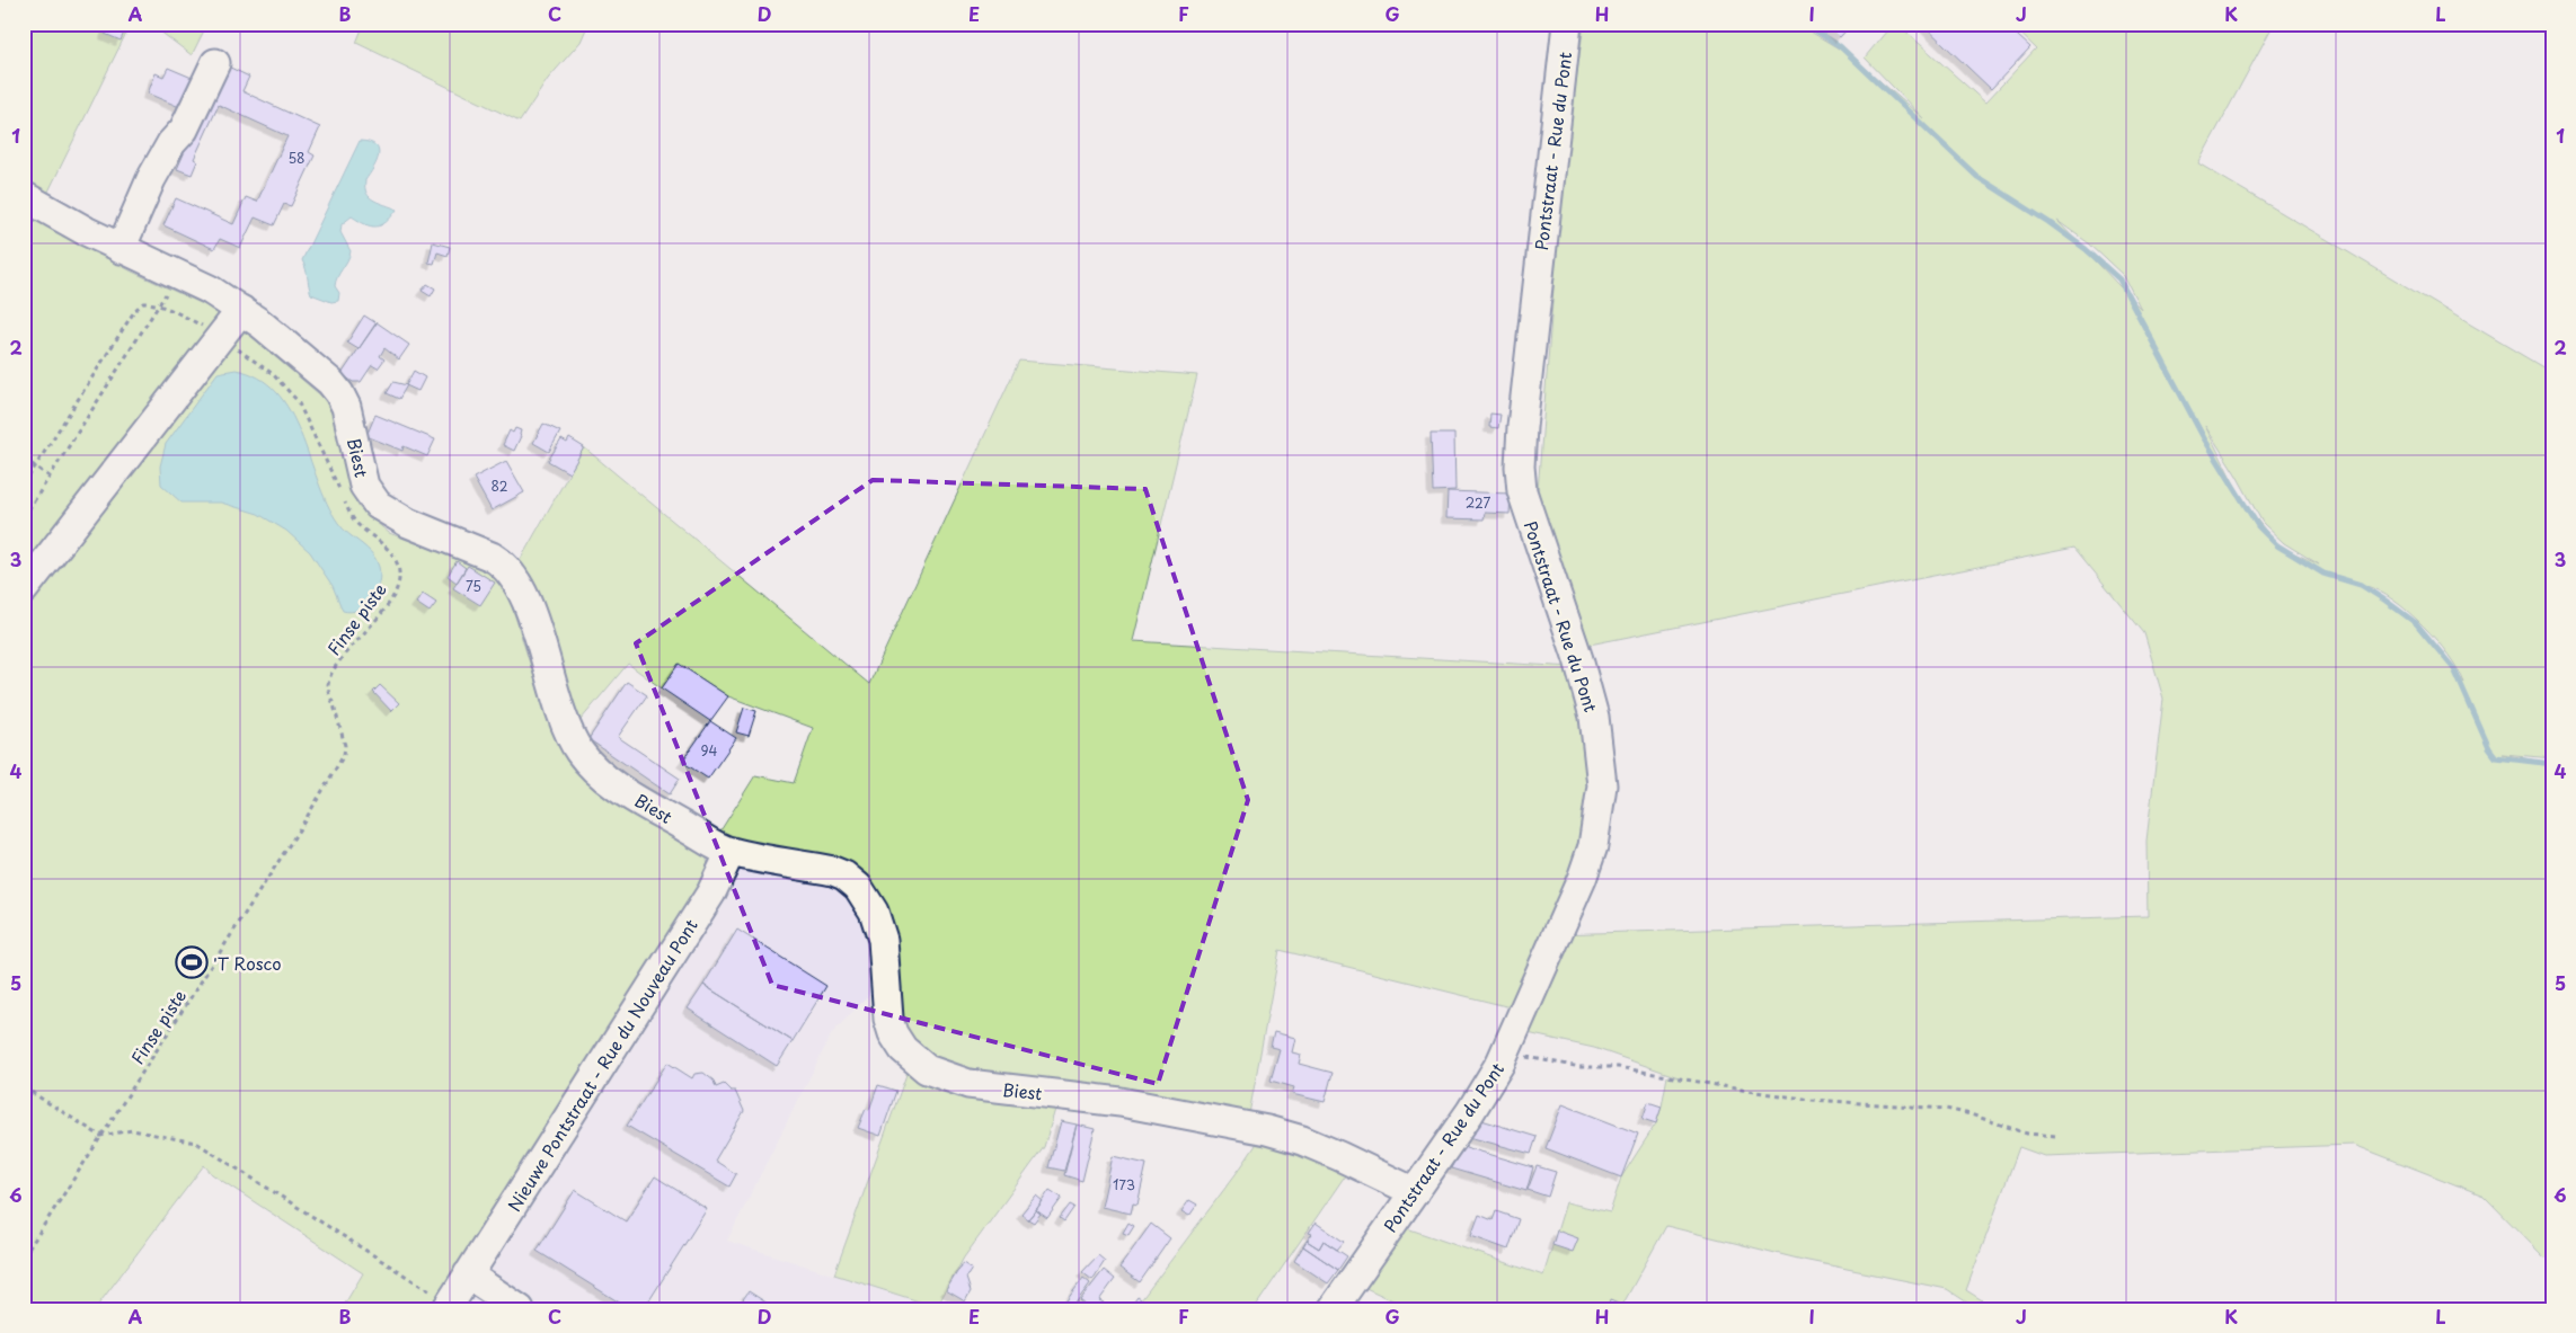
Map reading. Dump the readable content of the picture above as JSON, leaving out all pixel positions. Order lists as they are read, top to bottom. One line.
{"streets":{"street":["Pontstraat - Rue du Pont","Biest","Nieuwe Pontstraat - Rue du Nouveau Pont"],"path":["Finse piste"]},"crossings":[["Pontstraat - Rue du Pont","Biest"],["Biest","Nieuwe Pontstraat - Rue du Nouveau Pont"]],"places":{"sports":["'T Rosco"]},"house_numbers":["58","82","227","75","94","173"],"grid":{"columns":["A","B","C","D","E","F","G","H","I","J","K","L"],"rows":["1","2","3","4","5","6"]}}
